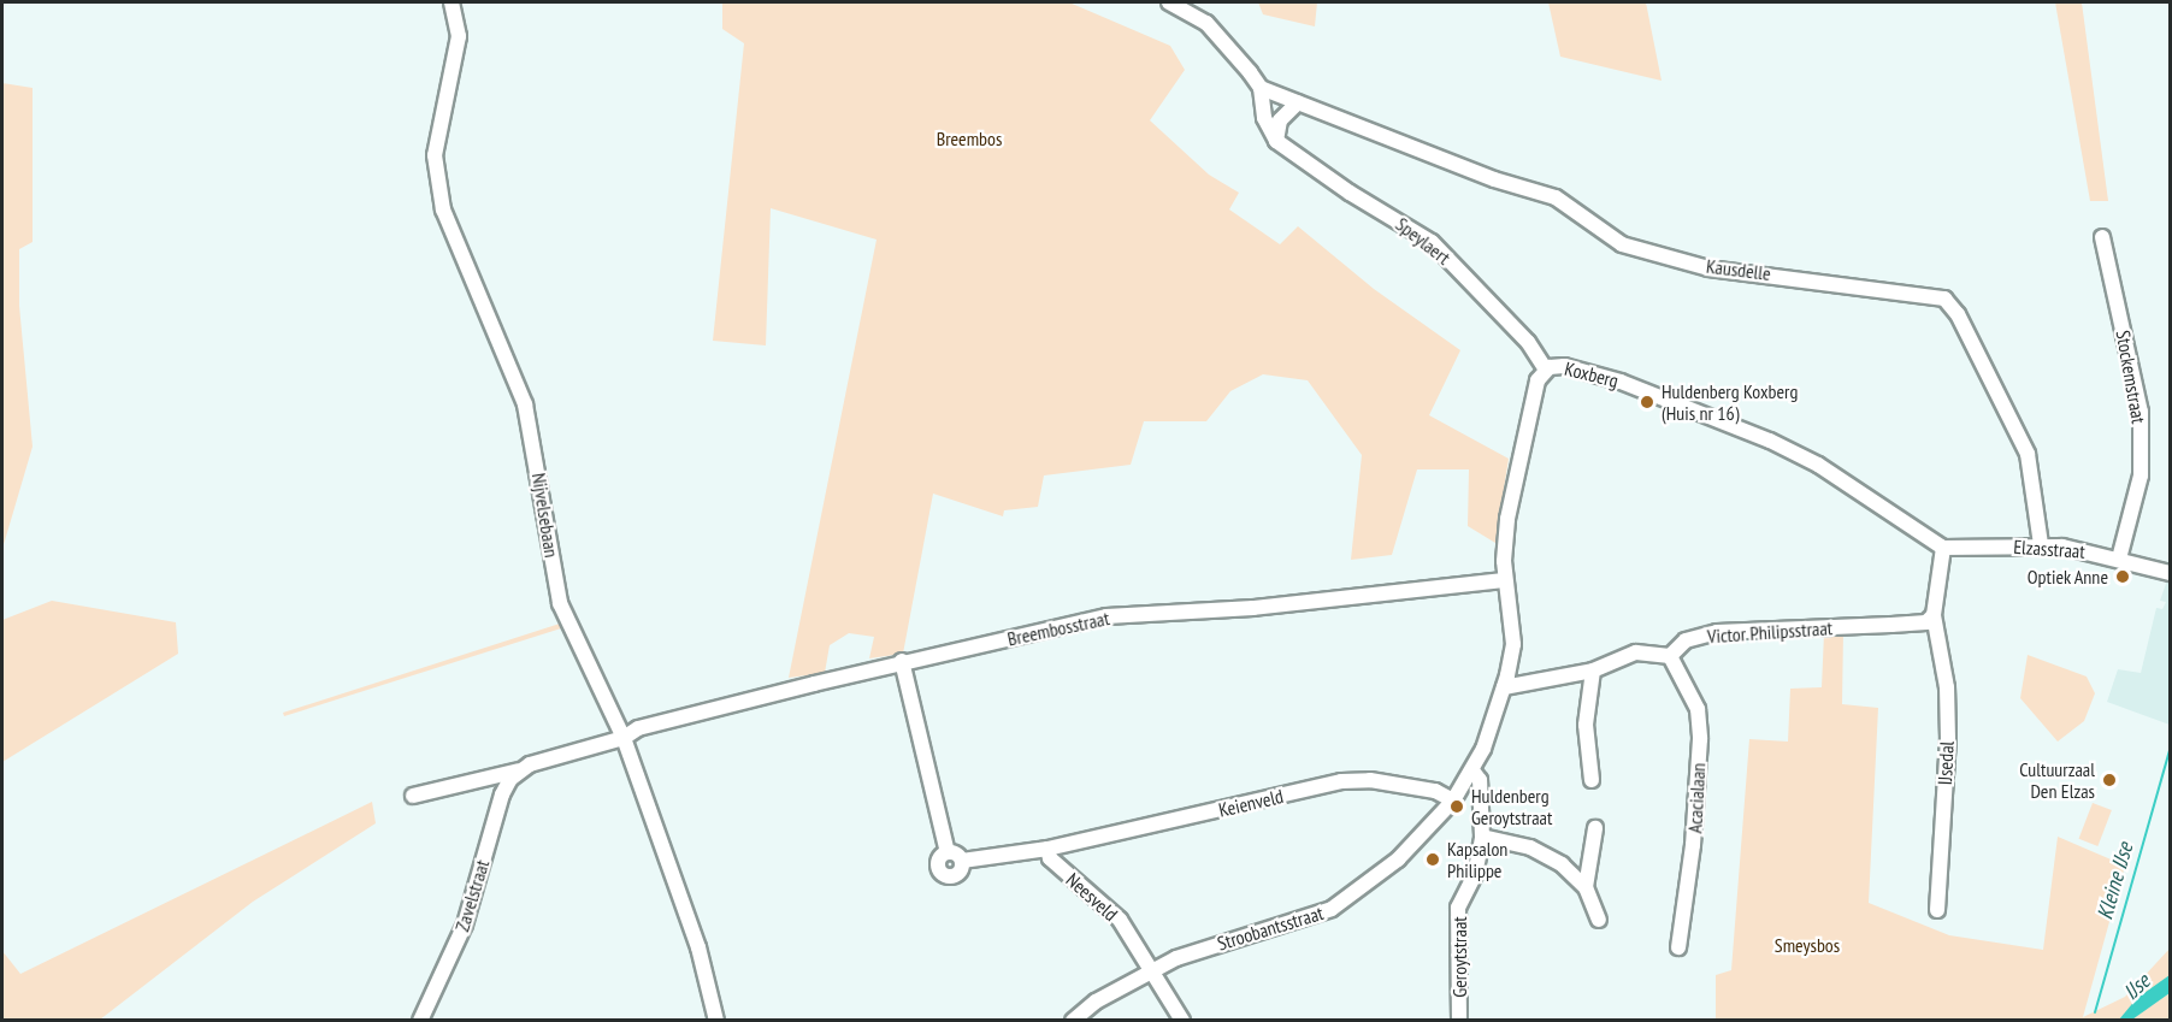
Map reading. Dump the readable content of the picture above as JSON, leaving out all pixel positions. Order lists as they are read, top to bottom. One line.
{"streets":{"street":["Speylaert","Kausdelle","Koxberg","Stockemstraat","Nijvelsebaan","Elzasstraat","Breembosstraat","Victor Philipsstraat","IJsedal","Acacialaan","Keienveld","Zavelstraat","Neesveld","Stroobantsstraat","Geroytstraat"]},"crossings":[["Speylaert","Koxberg"],["Kausdelle","Elzasstraat"],["Koxberg","Elzasstraat"],["Koxberg","Breembosstraat"],["Koxberg","Stroobantsstraat"],["Koxberg","Geroytstraat"],["Stockemstraat","Elzasstraat"],["Nijvelsebaan","Breembosstraat"],["Victor Philipsstraat","IJsedal"],["Victor Philipsstraat","Acacialaan"],["Keienveld","Neesveld"],["Keienveld","Stroobantsstraat"],["Neesveld","Stroobantsstraat"],["Stroobantsstraat","Geroytstraat"]],"water":["Kleine IJse","IJse"],"parks":["Breembos","Smeysbos"],"places":["Huldenberg Koxberg (Huis nr 16)","Optiek Anne","Cultuurzaal Den Elzas","Huldenberg Geroytstraat","Kapsalon Philippe"]}
